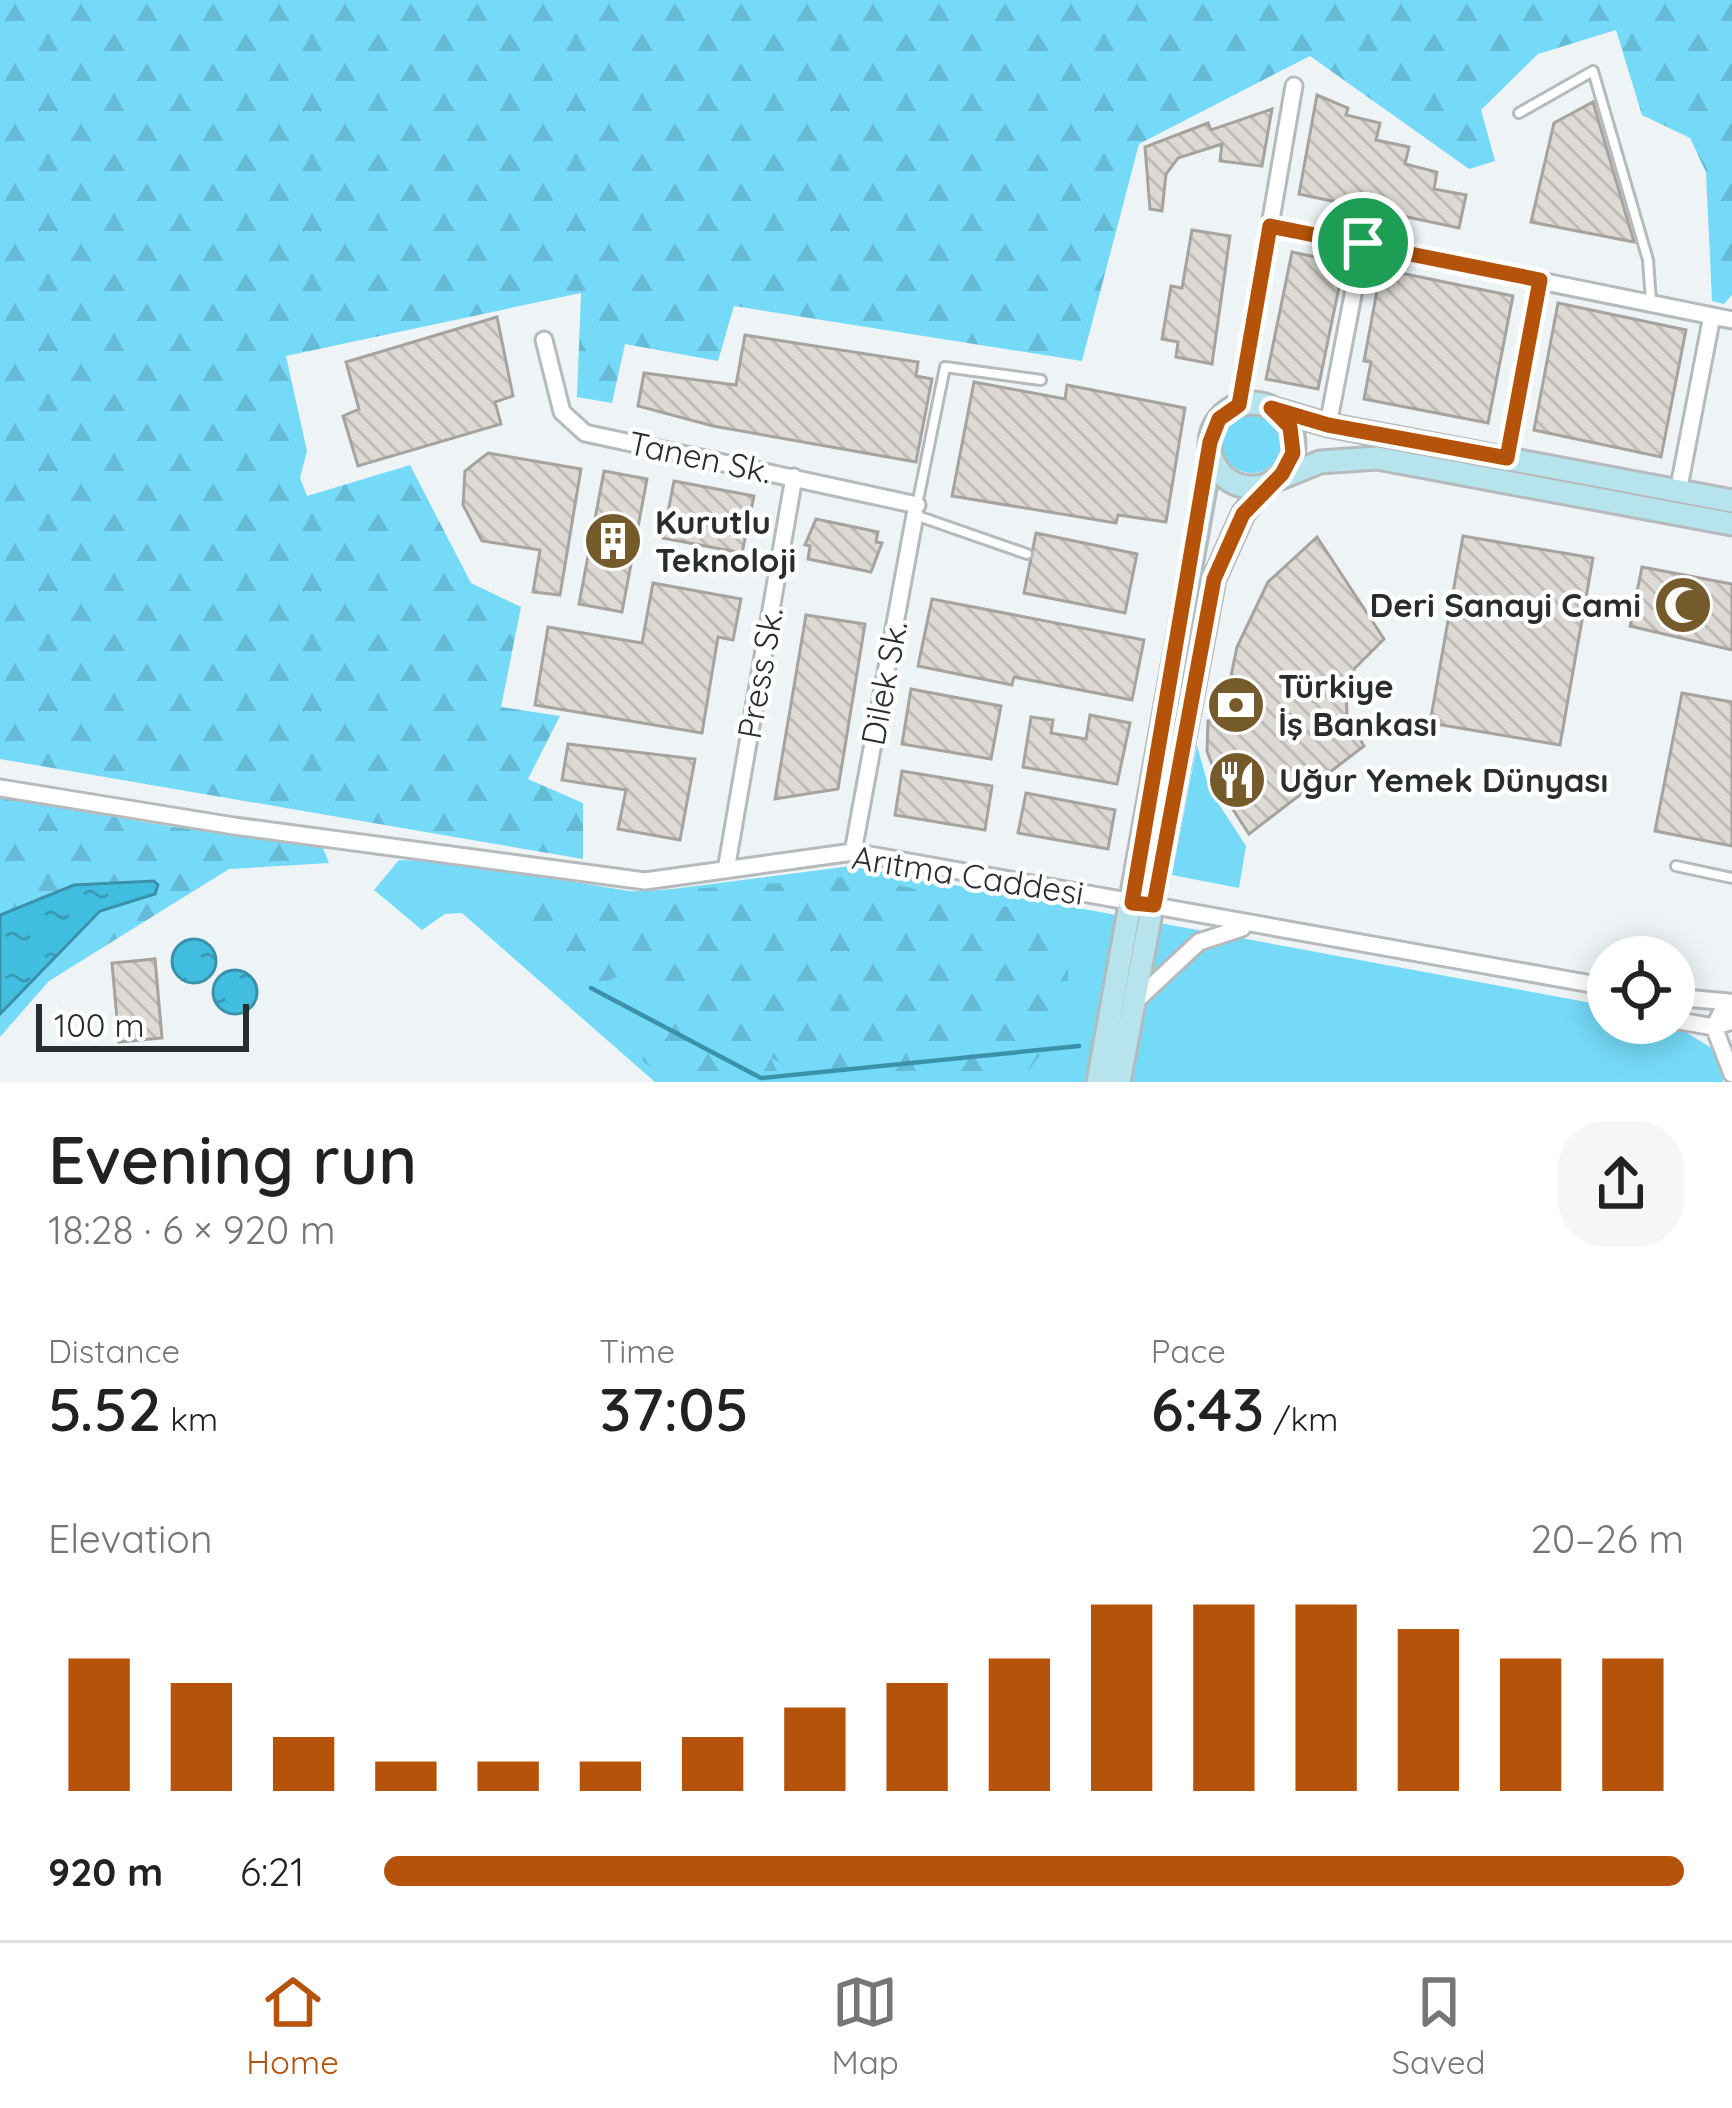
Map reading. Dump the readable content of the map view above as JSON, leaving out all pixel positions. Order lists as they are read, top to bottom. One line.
{"streets":{"street":["Tanen Sk.","Press Sk.","Dilek Sk.","Arıtma Caddesi"]},"crossings":[["Tanen Sk.","Press Sk."],["Tanen Sk.","Dilek Sk."],["Press Sk.","Arıtma Caddesi"],["Dilek Sk.","Arıtma Caddesi"]],"places":{"building":["Kurutlu Teknoloji"],"mosque":["Deri Sanayi Cami"],"bank":["Türkiye İş Bankası"],"restaurant":["Uğur Yemek Dünyası"]},"scale_bar":"100 m","page":{"scale":"100 m","heading":["Evening run","18:28 · 6 × 920 m"],"stats":[["Distance","5.52 km"],["Time","37:05"],["Pace","6:43 /km"]],"chart":["Elevation","20–26 m"],"list":[{"name":"920 m","note":"6:21"}],"tabs":["Home","Map","Saved"]}}
